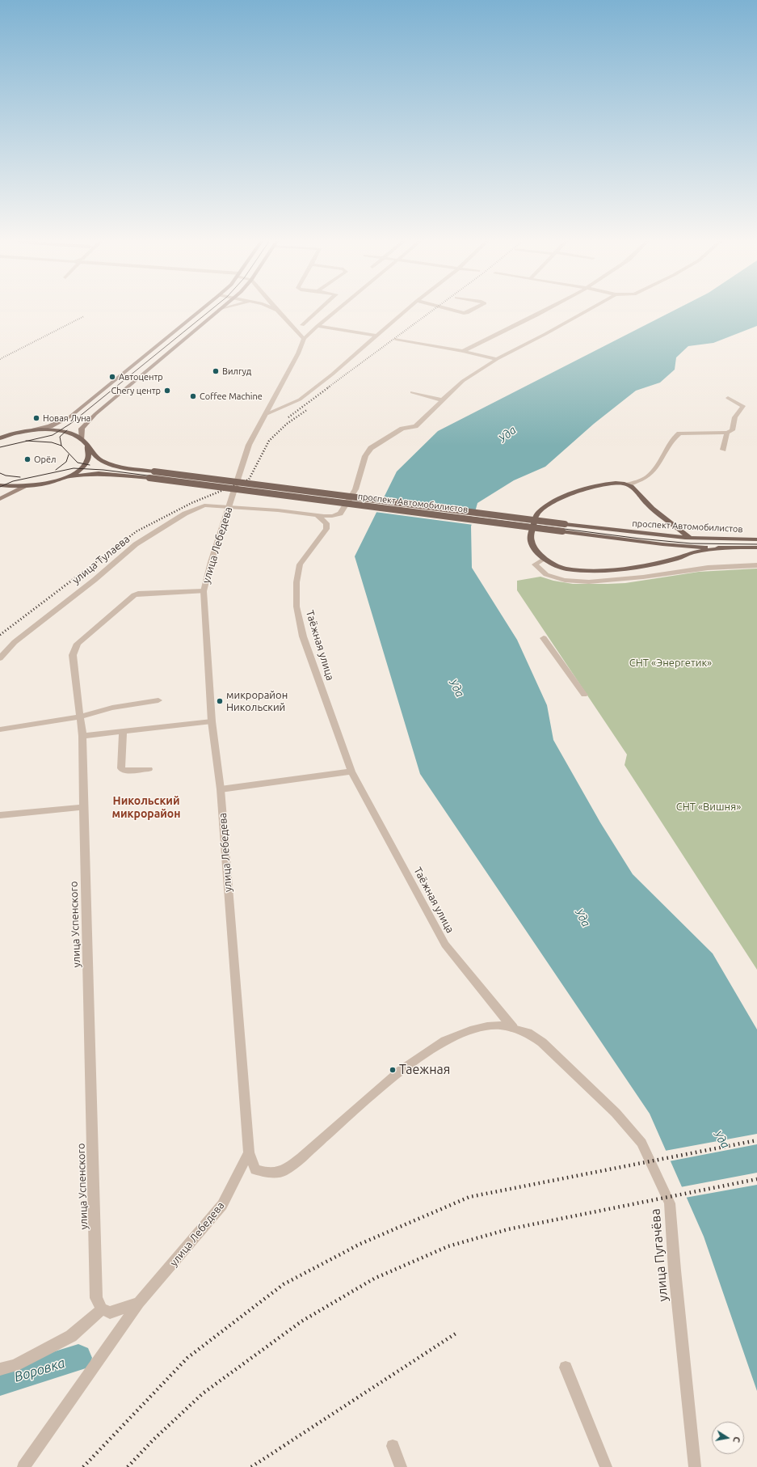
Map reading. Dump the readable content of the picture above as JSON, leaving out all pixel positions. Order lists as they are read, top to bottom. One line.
{"streets":{"main road":["проспект Автомобилистов"],"street":["улица Лебедева","улица Тулаева","Таёжная улица","улица Успенского","улица Пугачёва"]},"crossings":[["улица Лебедева","улица Тулаева"],["улица Лебедева","улица Успенского"],["улица Лебедева","улица Пугачёва"],["улица Тулаева","Таёжная улица"],["Таёжная улица","улица Пугачёва"]],"districts":["Никольский микрорайон"],"water":["Уда","Воровка"],"parks":["СНТ «Энергетик»","СНТ «Вишня»"],"places":["Вилгуд","Автоцентр","Chery центр","Coffee Machine","Новая Луна","Орёл","микрорайон Никольский","Таежная"],"north":"right"}
